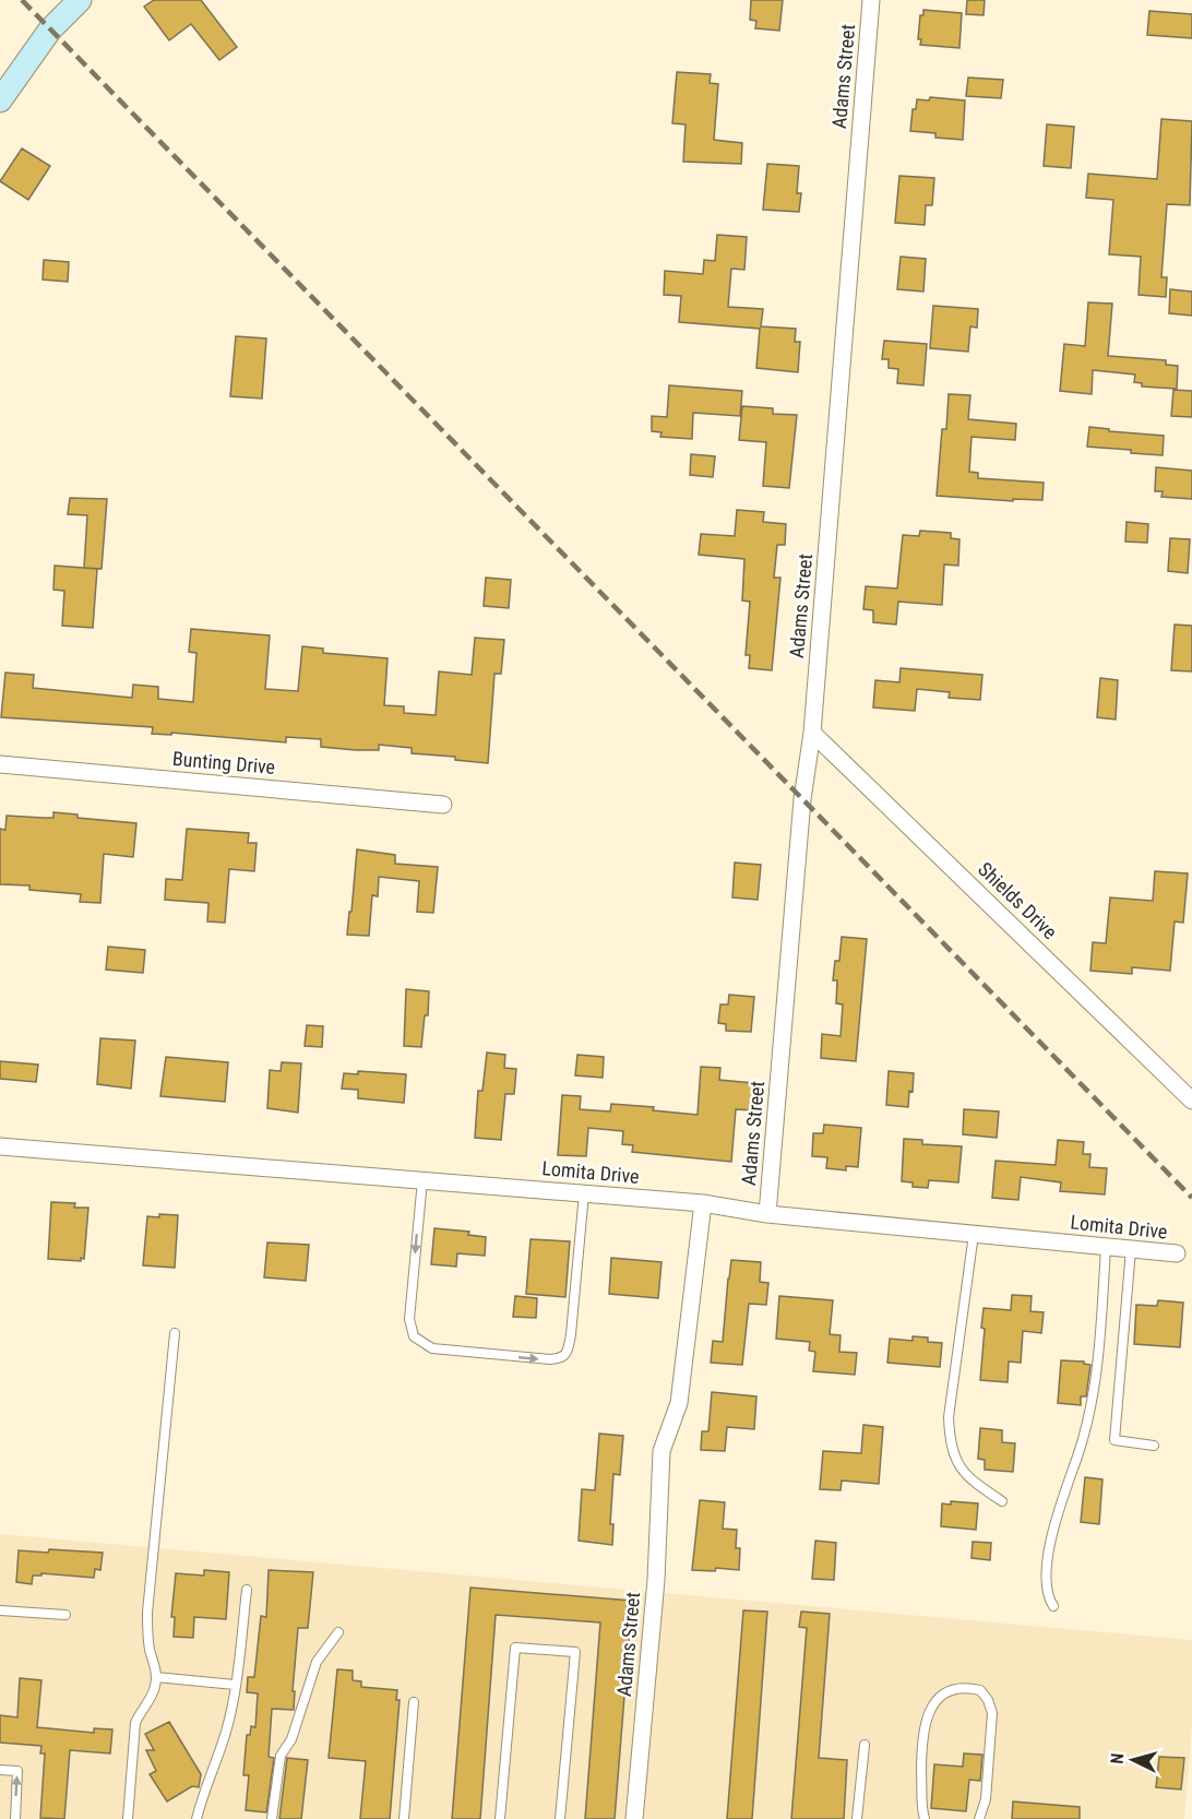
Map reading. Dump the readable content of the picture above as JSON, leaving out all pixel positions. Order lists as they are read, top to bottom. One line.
{"streets":{"street":["Adams Street","Bunting Drive","Shields Drive","Lomita Drive"]},"crossings":[["Adams Street","Shields Drive"],["Adams Street","Lomita Drive"]],"north":"left"}
